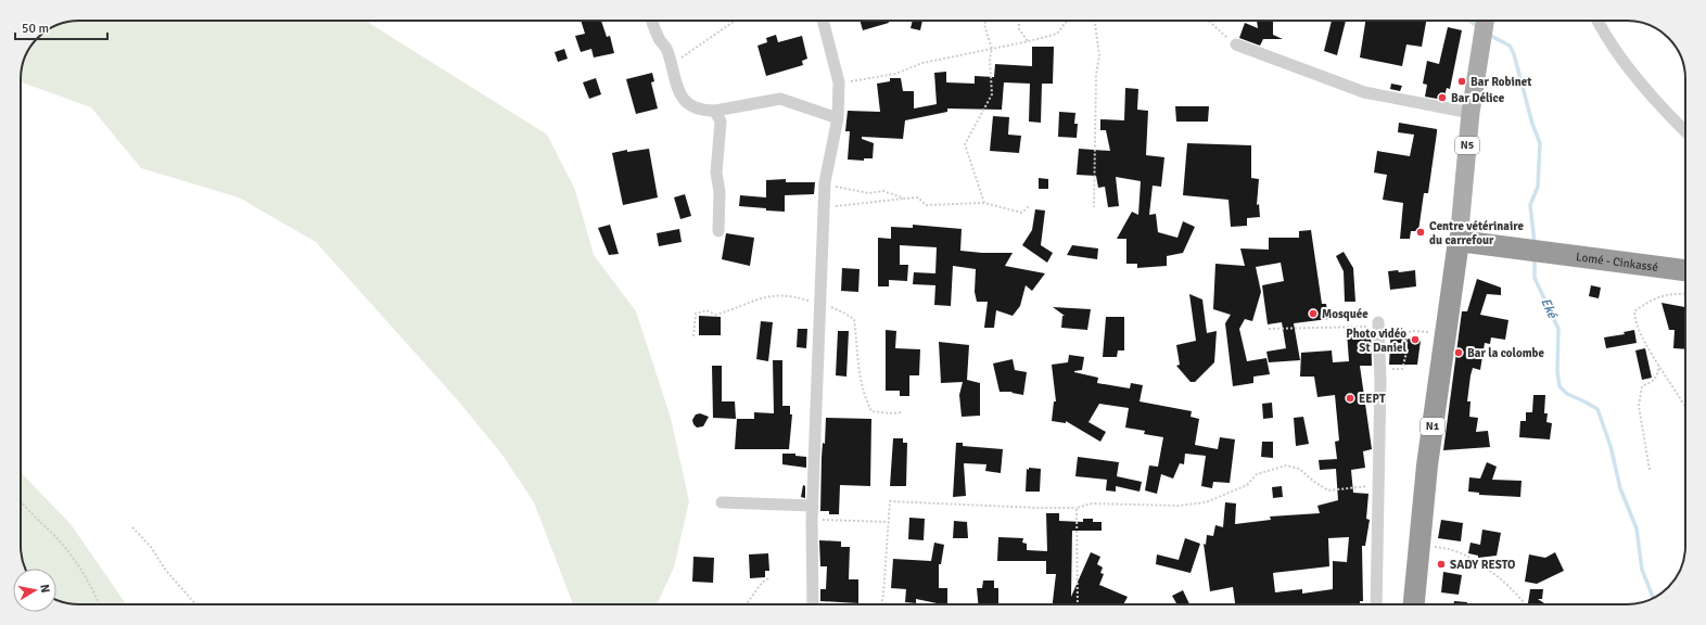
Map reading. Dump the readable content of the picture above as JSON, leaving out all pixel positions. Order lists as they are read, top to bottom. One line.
{"streets":{"highway":["Lomé - Cinkassé","N1"],"main road":["N5"]},"crossings":[["N5","Lomé - Cinkassé"],["N5","N1"],["Lomé - Cinkassé","N1"]],"water":["Eké"],"places":["Bar Robinet","Bar Délice","Centre vétérinaire du carrefour","Mosquée","Photo vidéo St Daniel","Bar la colombe","EEPT","SADY RESTO"],"scale_bar":"50 m","north":"right"}
